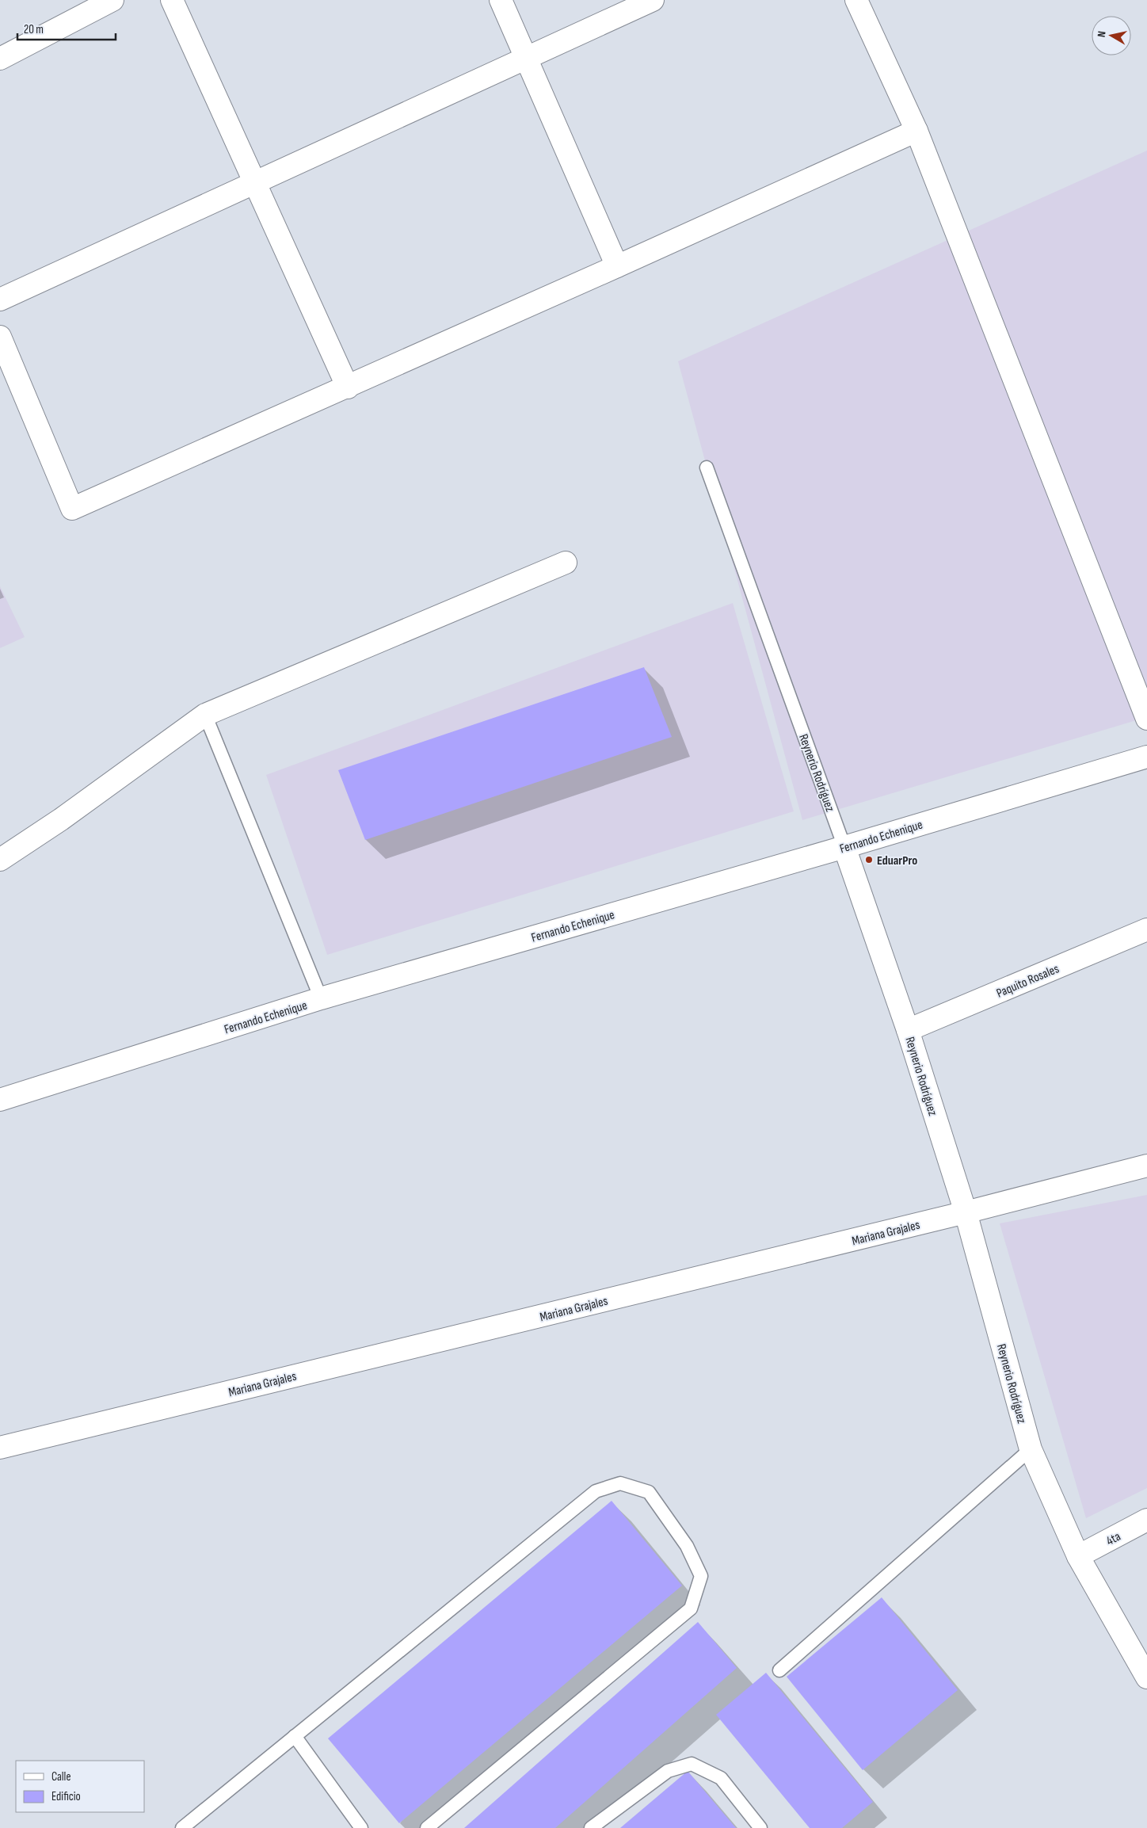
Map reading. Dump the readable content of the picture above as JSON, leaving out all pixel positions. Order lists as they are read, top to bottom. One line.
{"streets":{"street":["Reynerio Rodríguez","Fernando Echenique","Paquito Rosales","Mariana Grajales","4ta"]},"crossings":[["Reynerio Rodríguez","Fernando Echenique"],["Reynerio Rodríguez","Paquito Rosales"],["Reynerio Rodríguez","Mariana Grajales"],["Reynerio Rodríguez","4ta"]],"places":["EduarPro"],"legend":["Calle","Edificio"],"scale_bar":"20 m","north":"left"}
